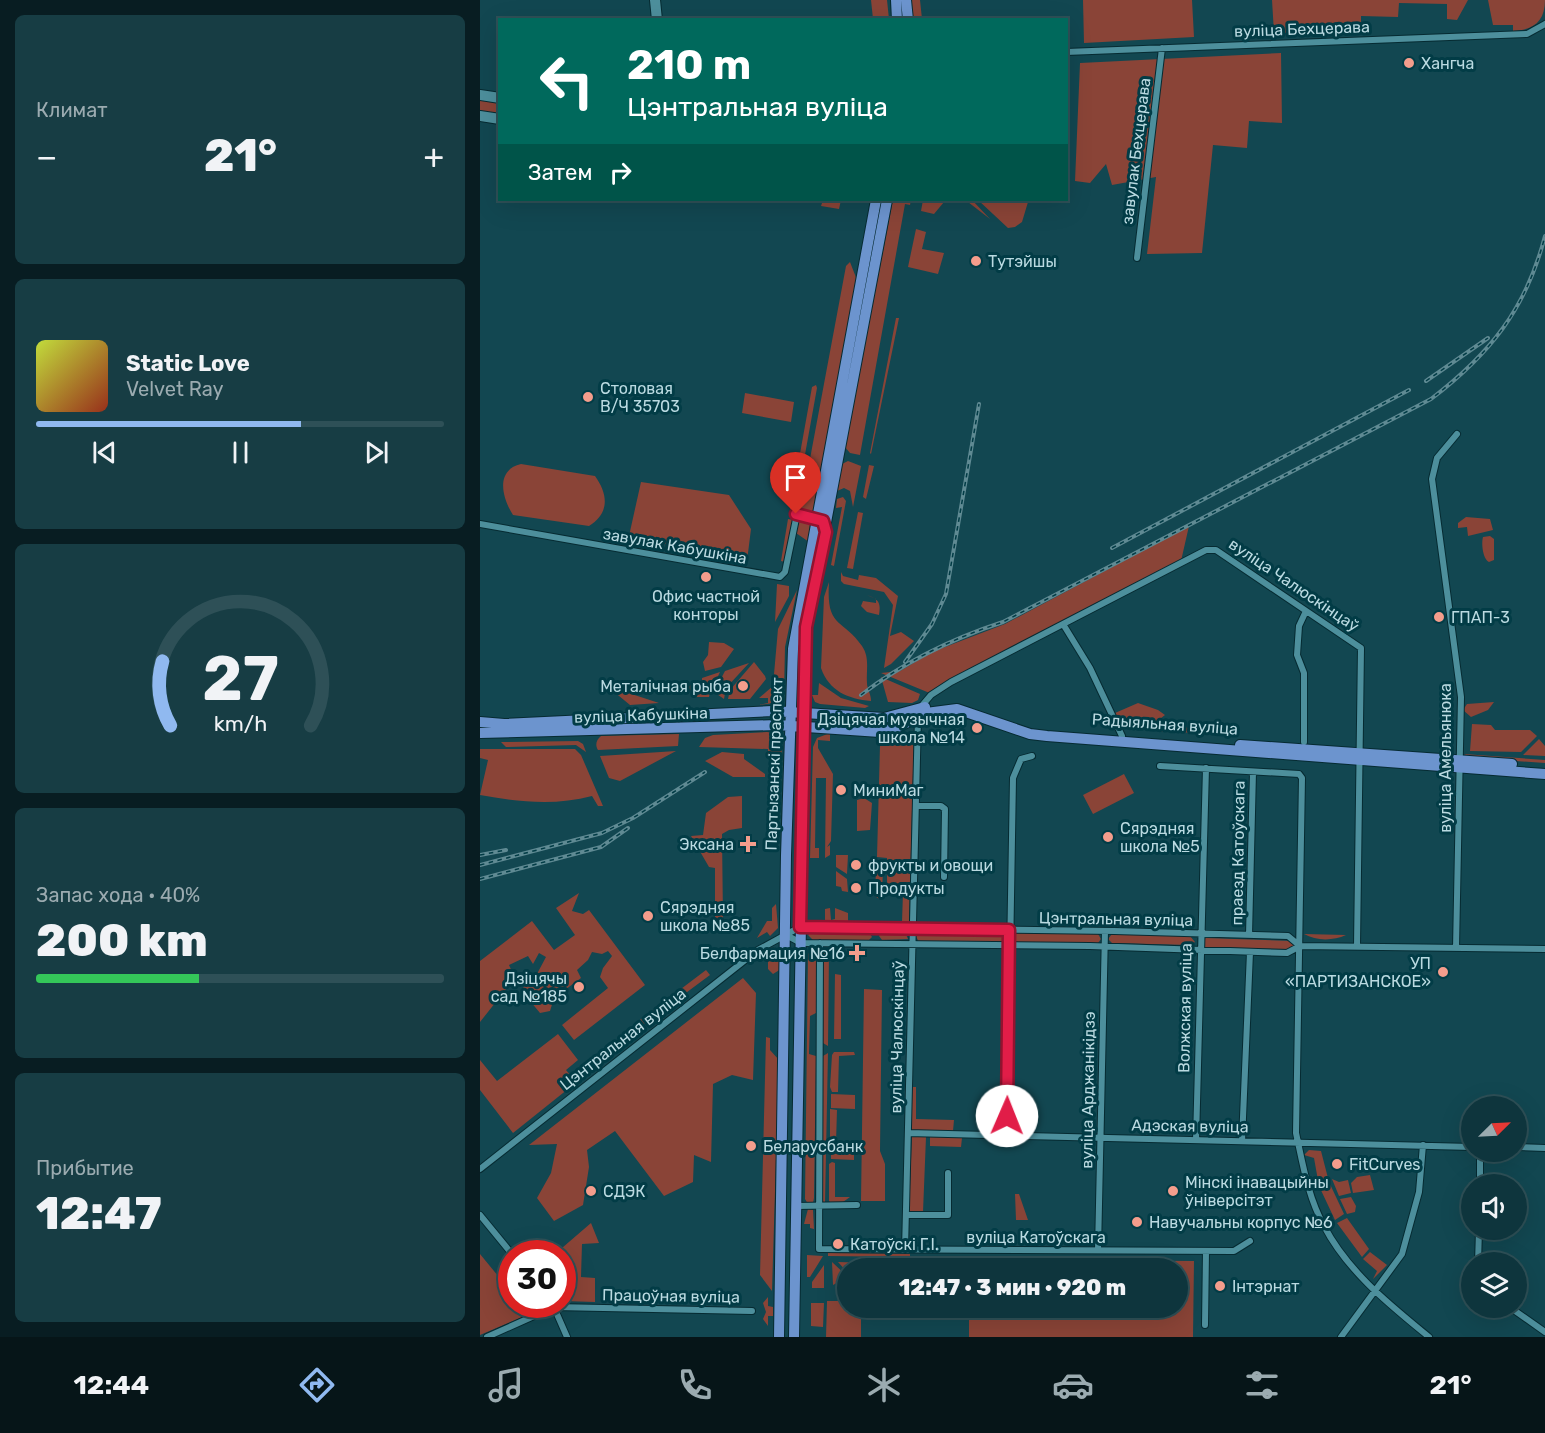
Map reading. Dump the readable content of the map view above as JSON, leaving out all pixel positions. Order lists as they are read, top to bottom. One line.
{"streets":{"main road":["вуліца Кабушкіна","Радыяльная вуліца","Партызанскі праспект"],"street":["вуліца Бехцерава","завулак Бехцерава","завулак Кабушкіна","вуліца Чалюскінцаў","вуліца Амельянюка","праезд Катоўскага","Цэнтральная вуліца","Волжская вуліца","вуліца Арджанікідзэ","Адэская вуліца","вуліца Катоўскага","Працоўная вуліца"]},"crossings":[["вуліца Бехцерава","завулак Бехцерава"],["завулак Кабушкіна","Партызанскі праспект"],["вуліца Чалюскінцаў","Радыяльная вуліца"],["вуліца Чалюскінцаў","Цэнтральная вуліца"],["вуліца Чалюскінцаў","Адэская вуліца"],["вуліца Чалюскінцаў","вуліца Катоўскага"],["вуліца Кабушкіна","Радыяльная вуліца"],["вуліца Кабушкіна","Партызанскі праспект"],["Радыяльная вуліца","вуліца Амельянюка"],["Радыяльная вуліца","Партызанскі праспект"],["вуліца Амельянюка","Цэнтральная вуліца"],["Партызанскі праспект","Цэнтральная вуліца"],["праезд Катоўскага","Цэнтральная вуліца"],["Цэнтральная вуліца","Волжская вуліца"],["Цэнтральная вуліца","вуліца Арджанікідзэ"],["Волжская вуліца","Адэская вуліца"],["вуліца Арджанікідзэ","Адэская вуліца"],["вуліца Арджанікідзэ","вуліца Катоўскага"]],"places":{"other":["Хангча","Тутэйшы","Столовая В/Ч 35703","Офис частной конторы","ГПАП-3","Металічная рыба","Дзіцячая музычная школа №14","МиниМаг","Сярэдняя школа №5","фрукты и овощи","Продукты","Сярэдняя школа №85","УП «ПАРТИЗАНСКОЕ»","Дзіцячы сад №185","Беларусбанк","FitCurves","СДЭК","Мінскі інавацыйны ўніверсітэт","Навучальны корпус №6","Катоўскі Г.І.","Інтэрнат"],"health":["Эксана","Белфармация №16"]},"north":"top right","page":{"tile":["Климат",["Запас хода · 40%","200 km"],["Прибытие","12:47"]],"turn":["210 m","Цэнтральная вуліца"],"heat":["−","21°","+"],"then":"Затем","song":["Static Love","Velvet Ray"],"limit":"30","trip":"12:47 · 3 мин · 920 m","tabs":["12:44","21°"],"gauge":["27","km/h"]}}
